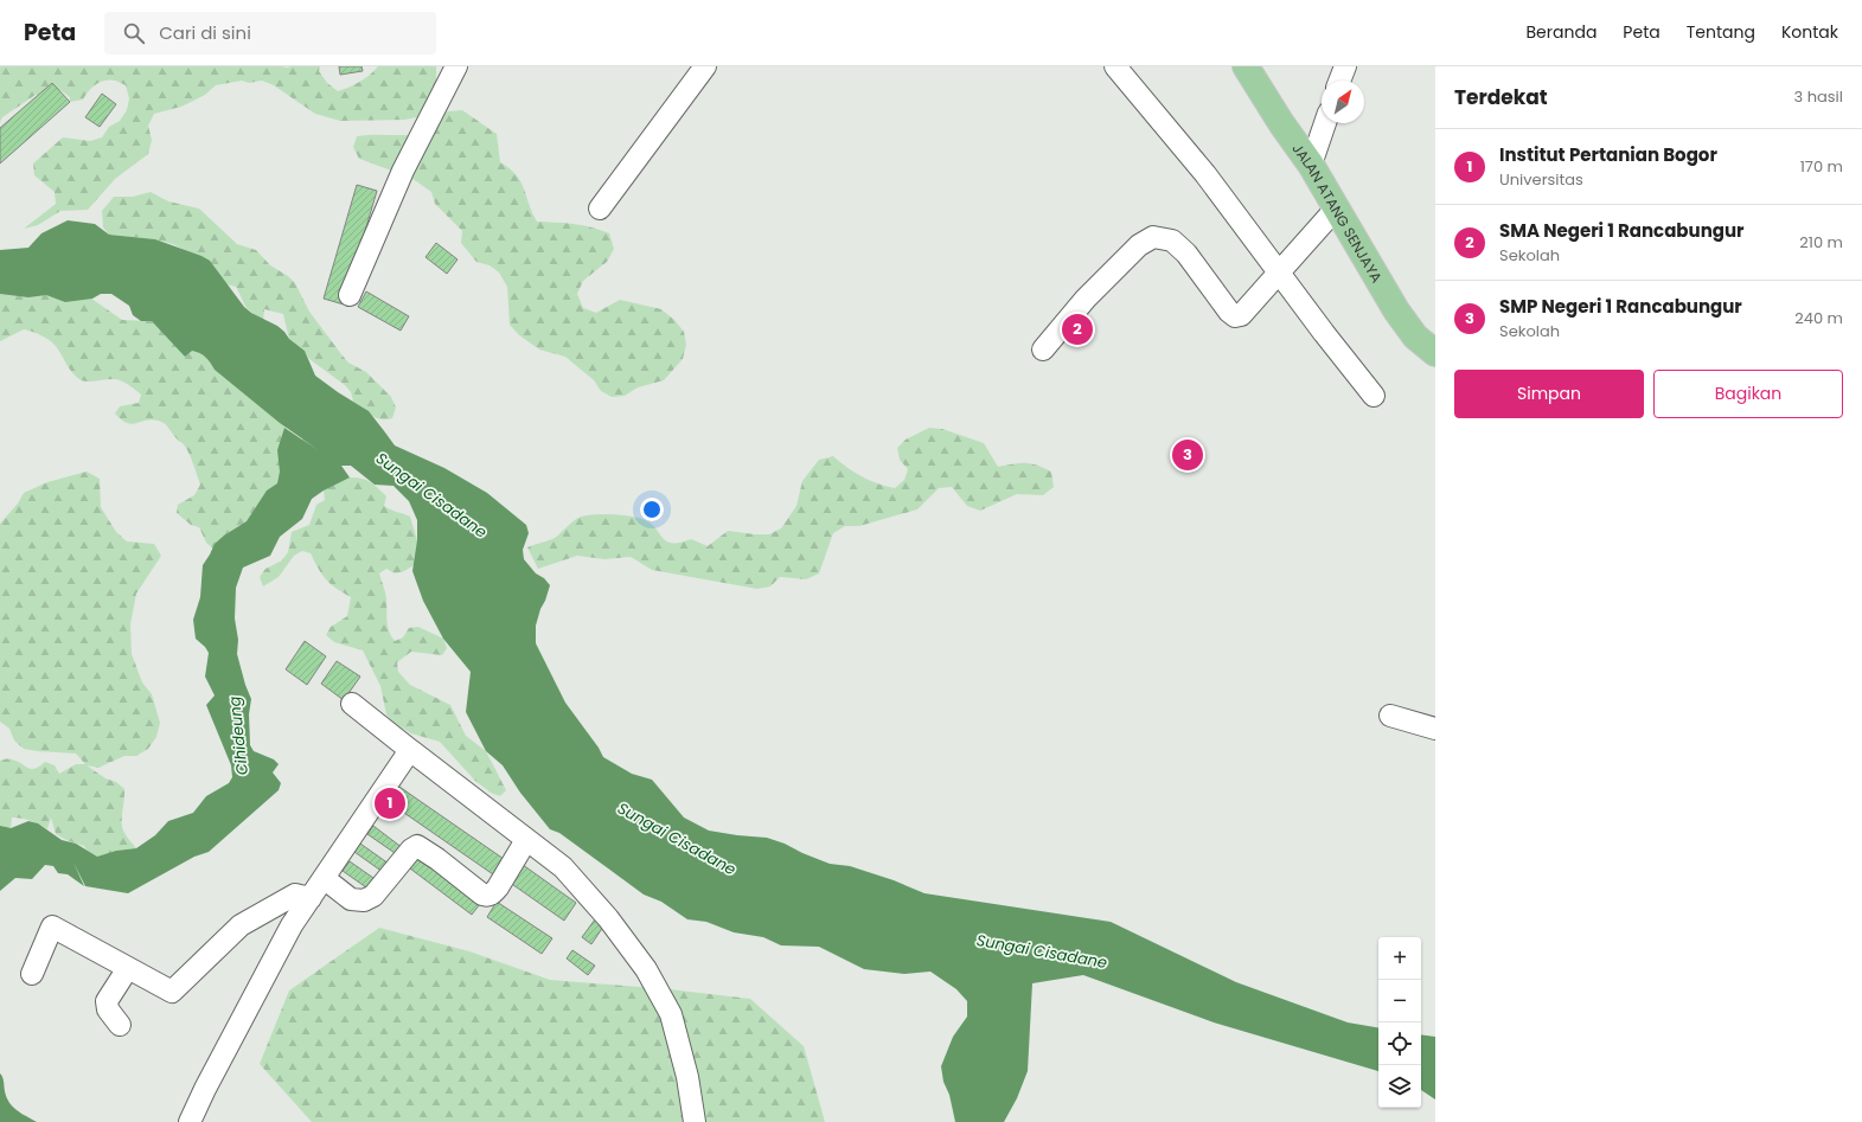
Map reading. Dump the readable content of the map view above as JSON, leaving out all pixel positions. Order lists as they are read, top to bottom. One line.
{"streets":{"main road":["JALAN ATANG SENJAYA"]},"water":["Sungai Cisadane","Cihideung"],"north":"top right","page":{"header":"Peta","search":"Cari di sini","nav":["Beranda","Peta","Tentang","Kontak"],"heading":["Terdekat","3 hasil"],"list":[{"mark":"1","name":"Institut Pertanian Bogor","note":"Universitas","value":"170 m"},{"mark":"2","name":"SMA Negeri 1 Rancabungur","note":"Sekolah","value":"210 m"},{"mark":"3","name":"SMP Negeri 1 Rancabungur","note":"Sekolah","value":"240 m"}],"pins":["2","3","1"],"buttons":["Simpan","Bagikan"],"map_buttons":["+","−"]}}
